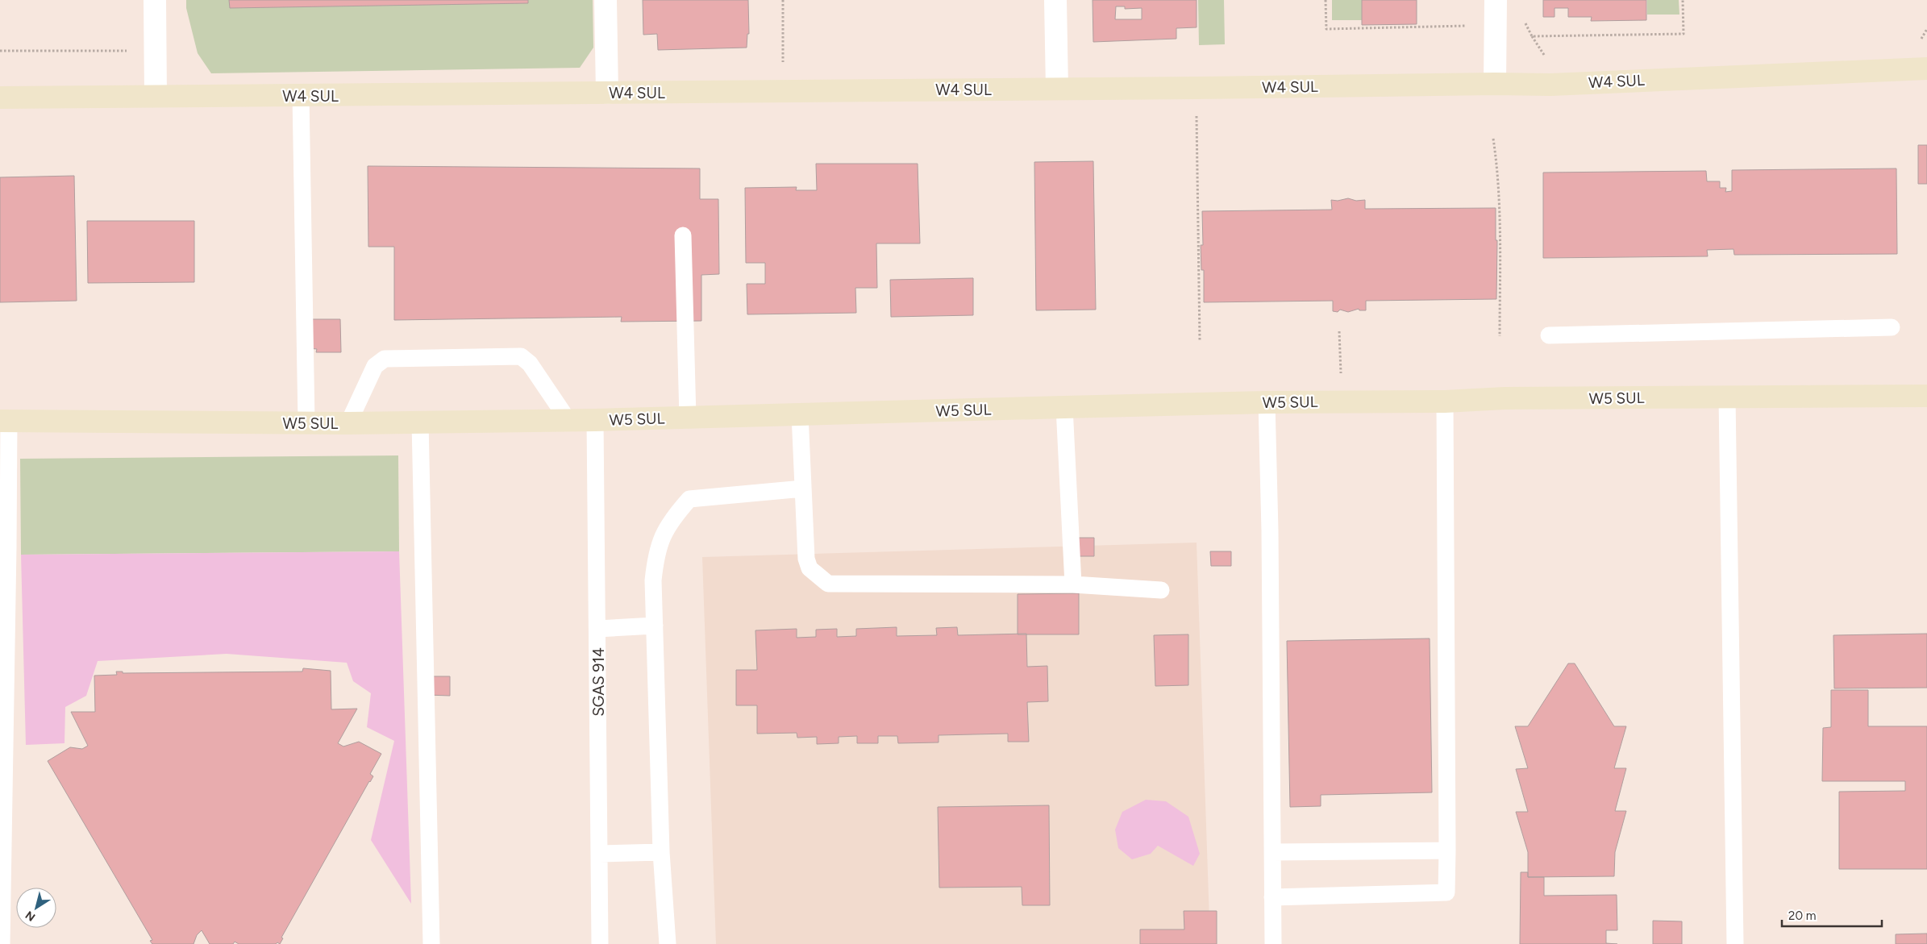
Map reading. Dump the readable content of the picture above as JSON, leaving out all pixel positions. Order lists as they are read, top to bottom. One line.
{"streets":{"main road":["W4 SUL","W5 SUL"],"lane":["SGAS 914"]},"crossings":[["W5 SUL","SGAS 914"]],"scale_bar":"20 m","north":"bottom left"}
